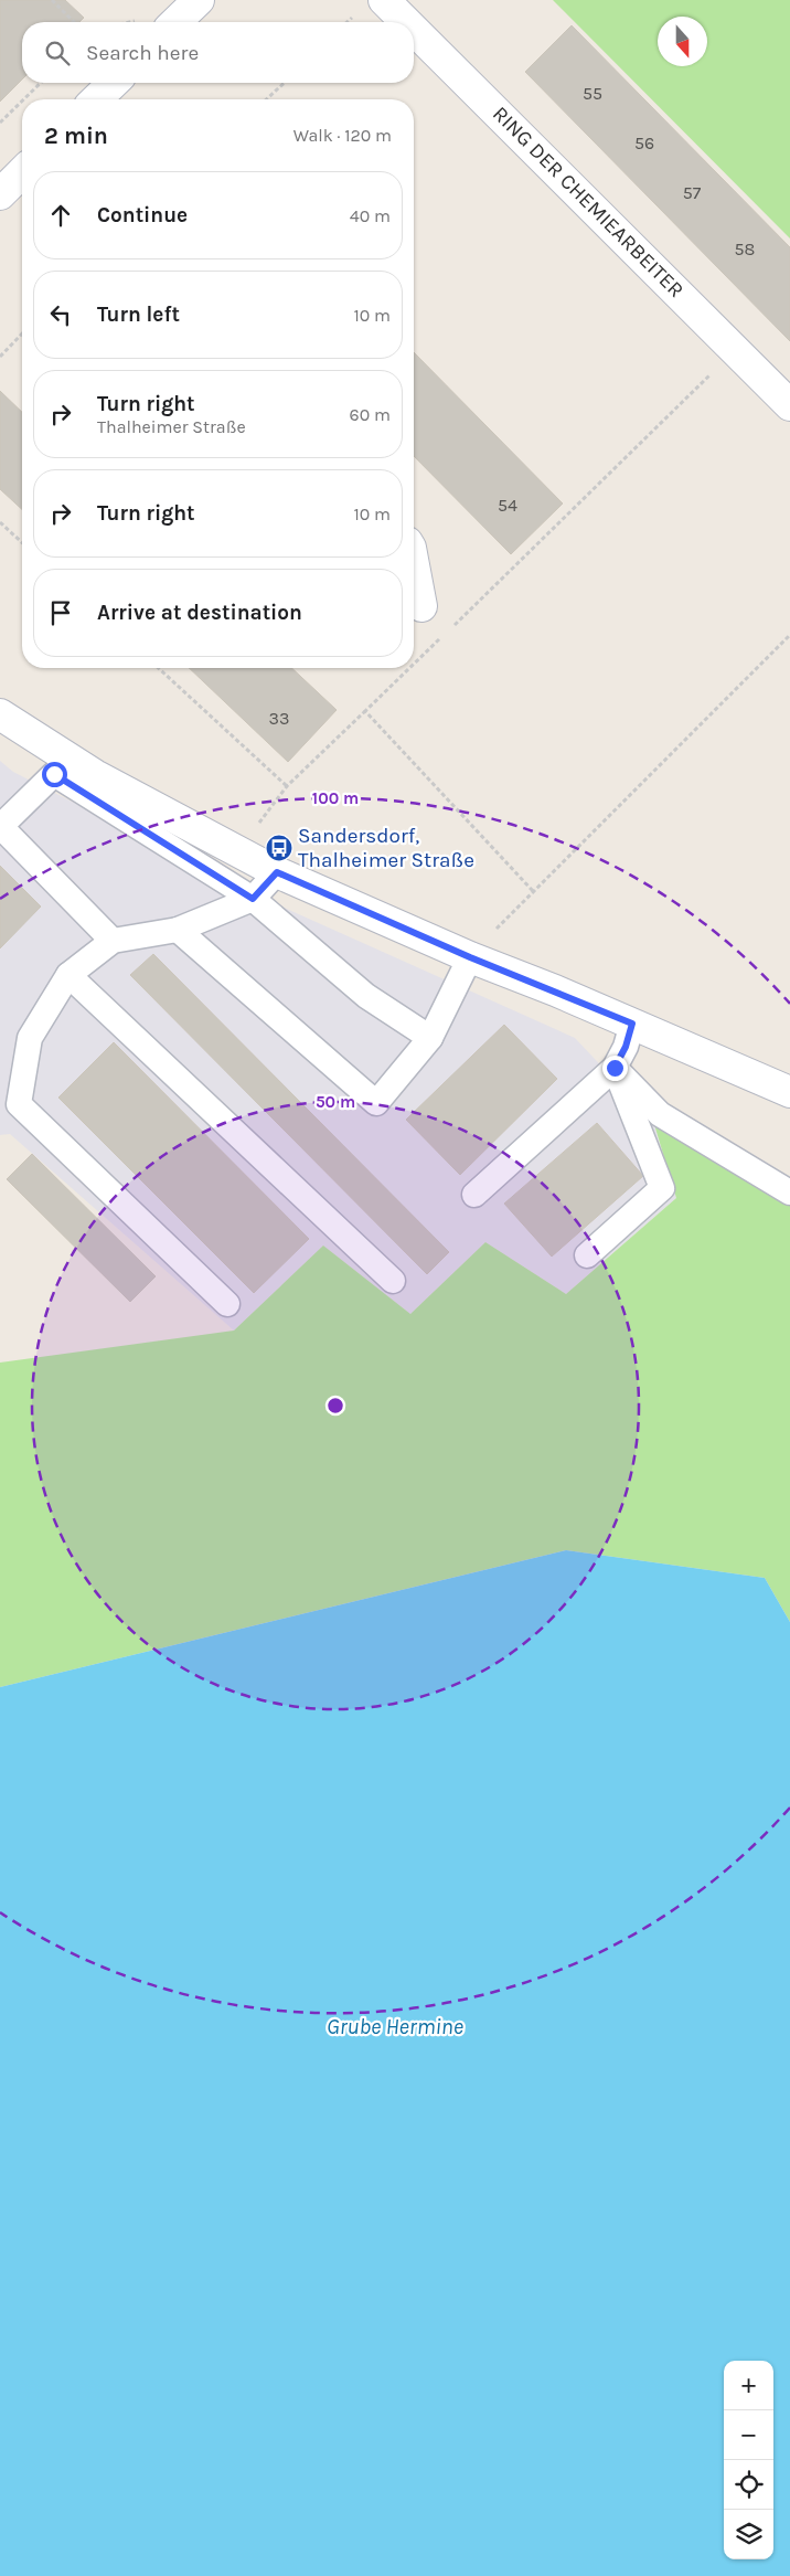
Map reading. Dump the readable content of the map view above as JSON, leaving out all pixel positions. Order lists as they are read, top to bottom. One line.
{"streets":{"street":["RING DER CHEMIEARBEITER"]},"water":["Grube Hermine"],"places":{"bus stop":["Sandersdorf, Thalheimer Straße"]},"house_numbers":["55","56","57","58","54","33"],"north":"bottom","page":{"search":"Search here","heading":["2 min","Walk · 120 m"],"list":[["Continue","40 m"],["Turn left","10 m"],["Turn right","Thalheimer Straße","60 m"],["Turn right","10 m"],"Arrive at destination"],"map_buttons":["+","−"]},"rings":["100 m","50 m"]}
